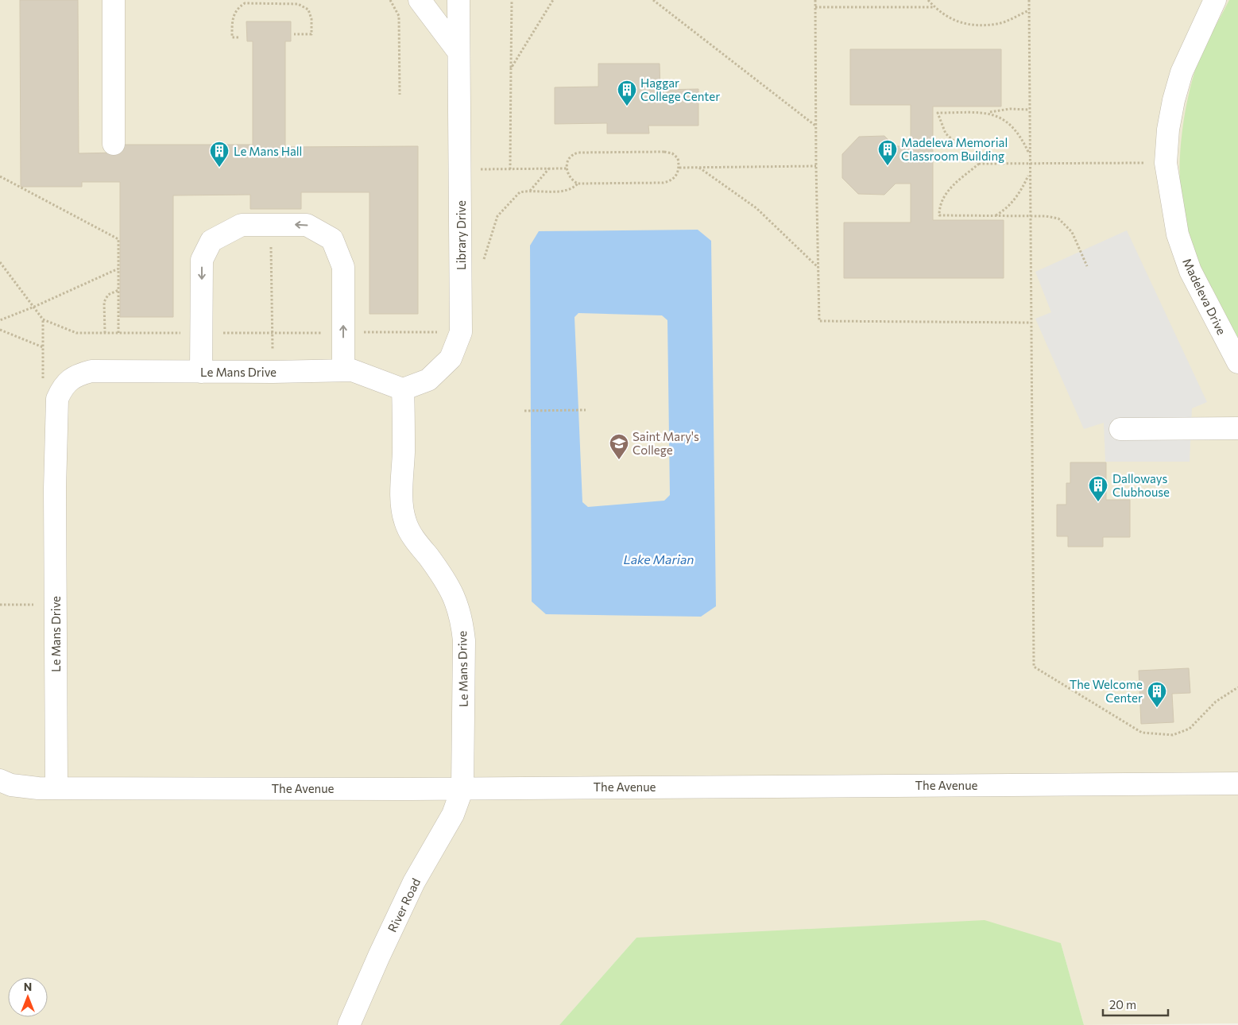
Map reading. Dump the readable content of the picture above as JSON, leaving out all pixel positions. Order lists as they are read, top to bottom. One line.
{"streets":{"street":["Library Drive","Madeleva Drive","Le Mans Drive","The Avenue","River Road"]},"crossings":[["Library Drive","Le Mans Drive"],["Le Mans Drive","The Avenue"],["Le Mans Drive","River Road"],["The Avenue","River Road"]],"water":["Lake Marian"],"places":{"building":["Haggar College Center","Madeleva Memorial Classroom Building","Le Mans Hall","Dalloways Clubhouse","The Welcome Center"],"school or university":["Saint Mary's College"]},"scale_bar":"20 m","north":"top"}
